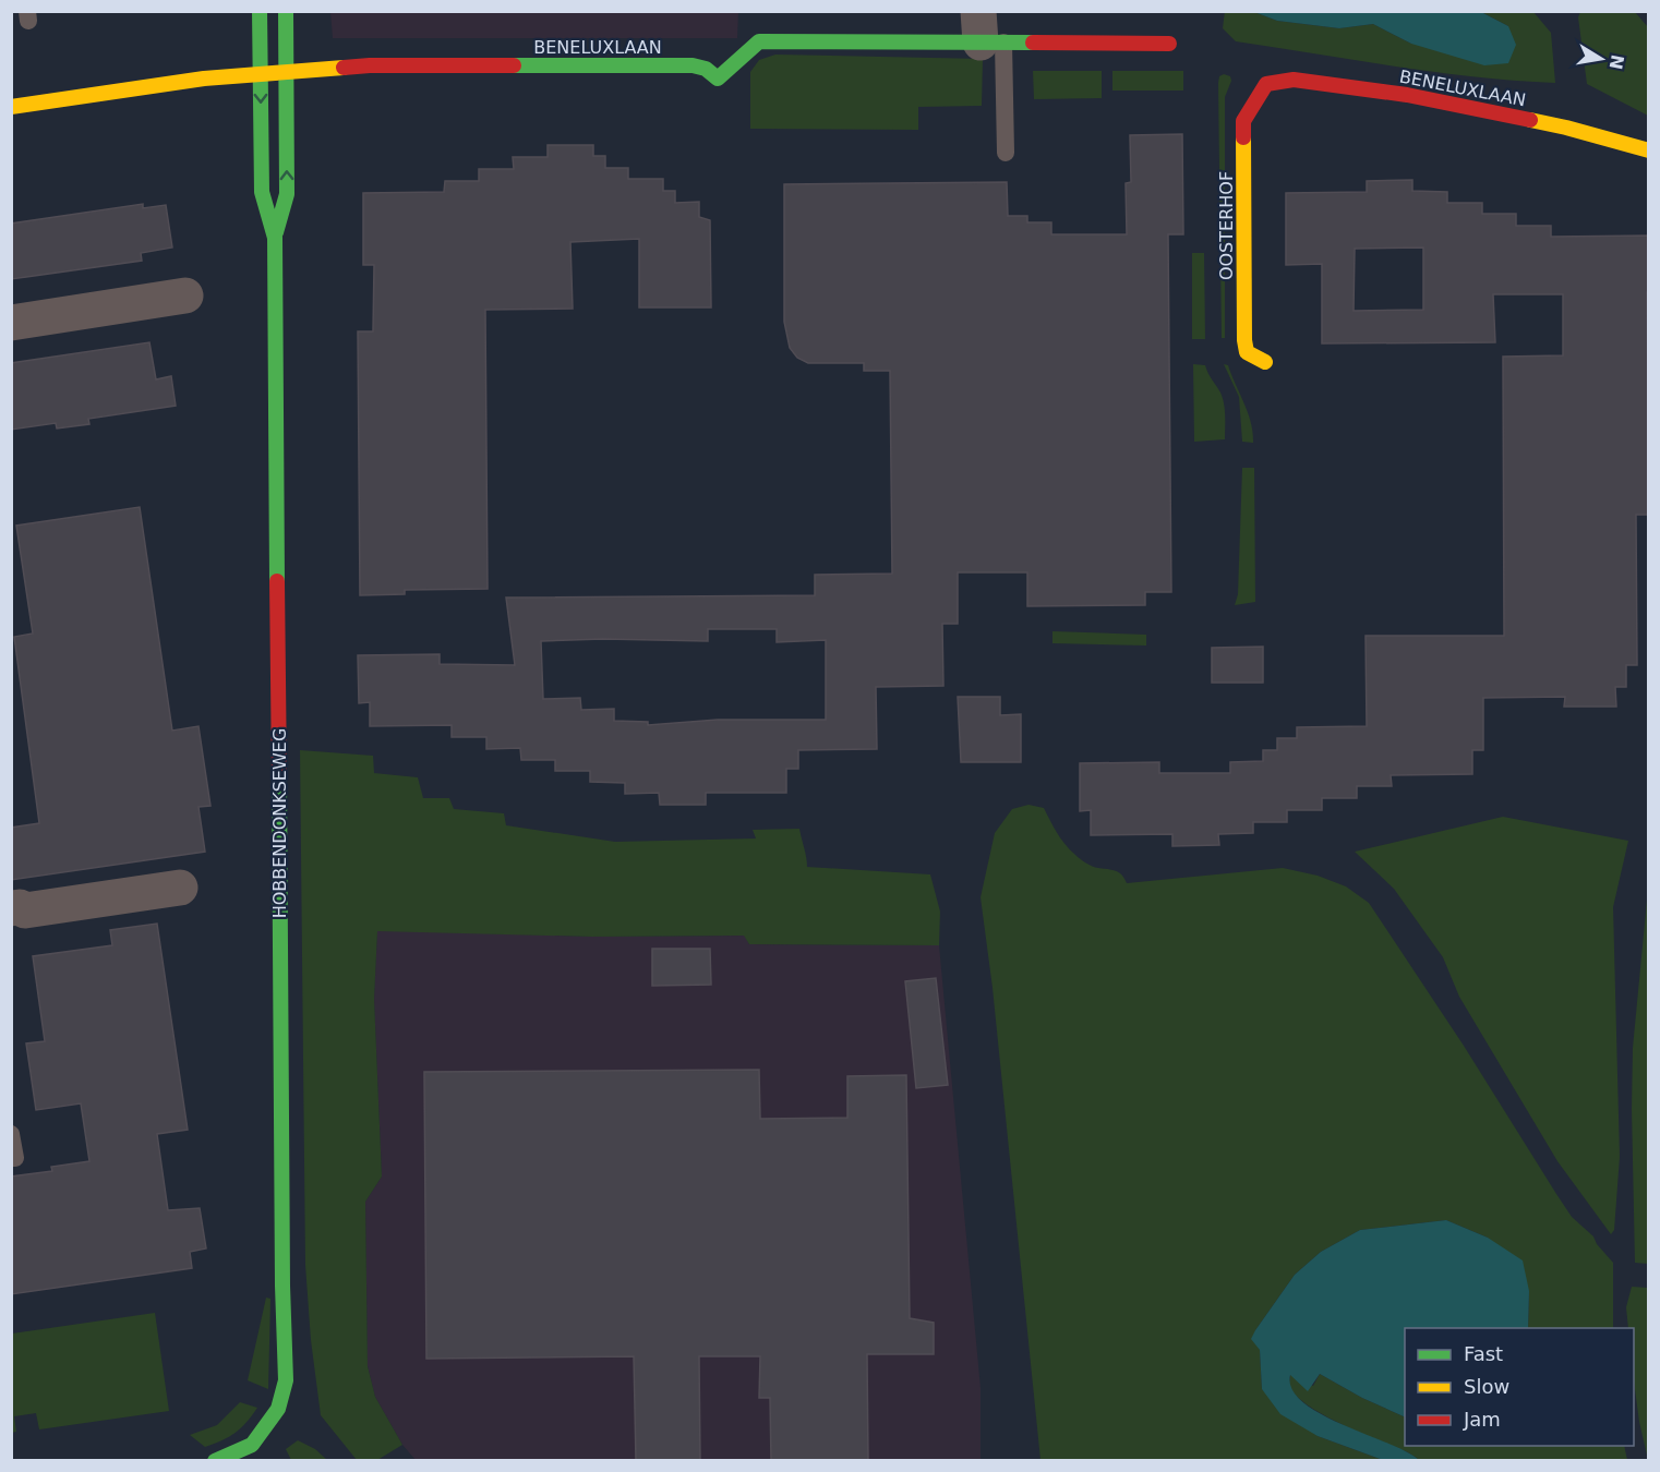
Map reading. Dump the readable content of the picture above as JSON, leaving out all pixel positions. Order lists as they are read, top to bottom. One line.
{"streets":{"street":["BENELUXLAAN","OOSTERHOF","HOBBENDONKSEWEG"]},"crossings":[["BENELUXLAAN","OOSTERHOF"],["BENELUXLAAN","HOBBENDONKSEWEG"]],"legend":["Fast","Slow","Jam"],"north":"right"}
